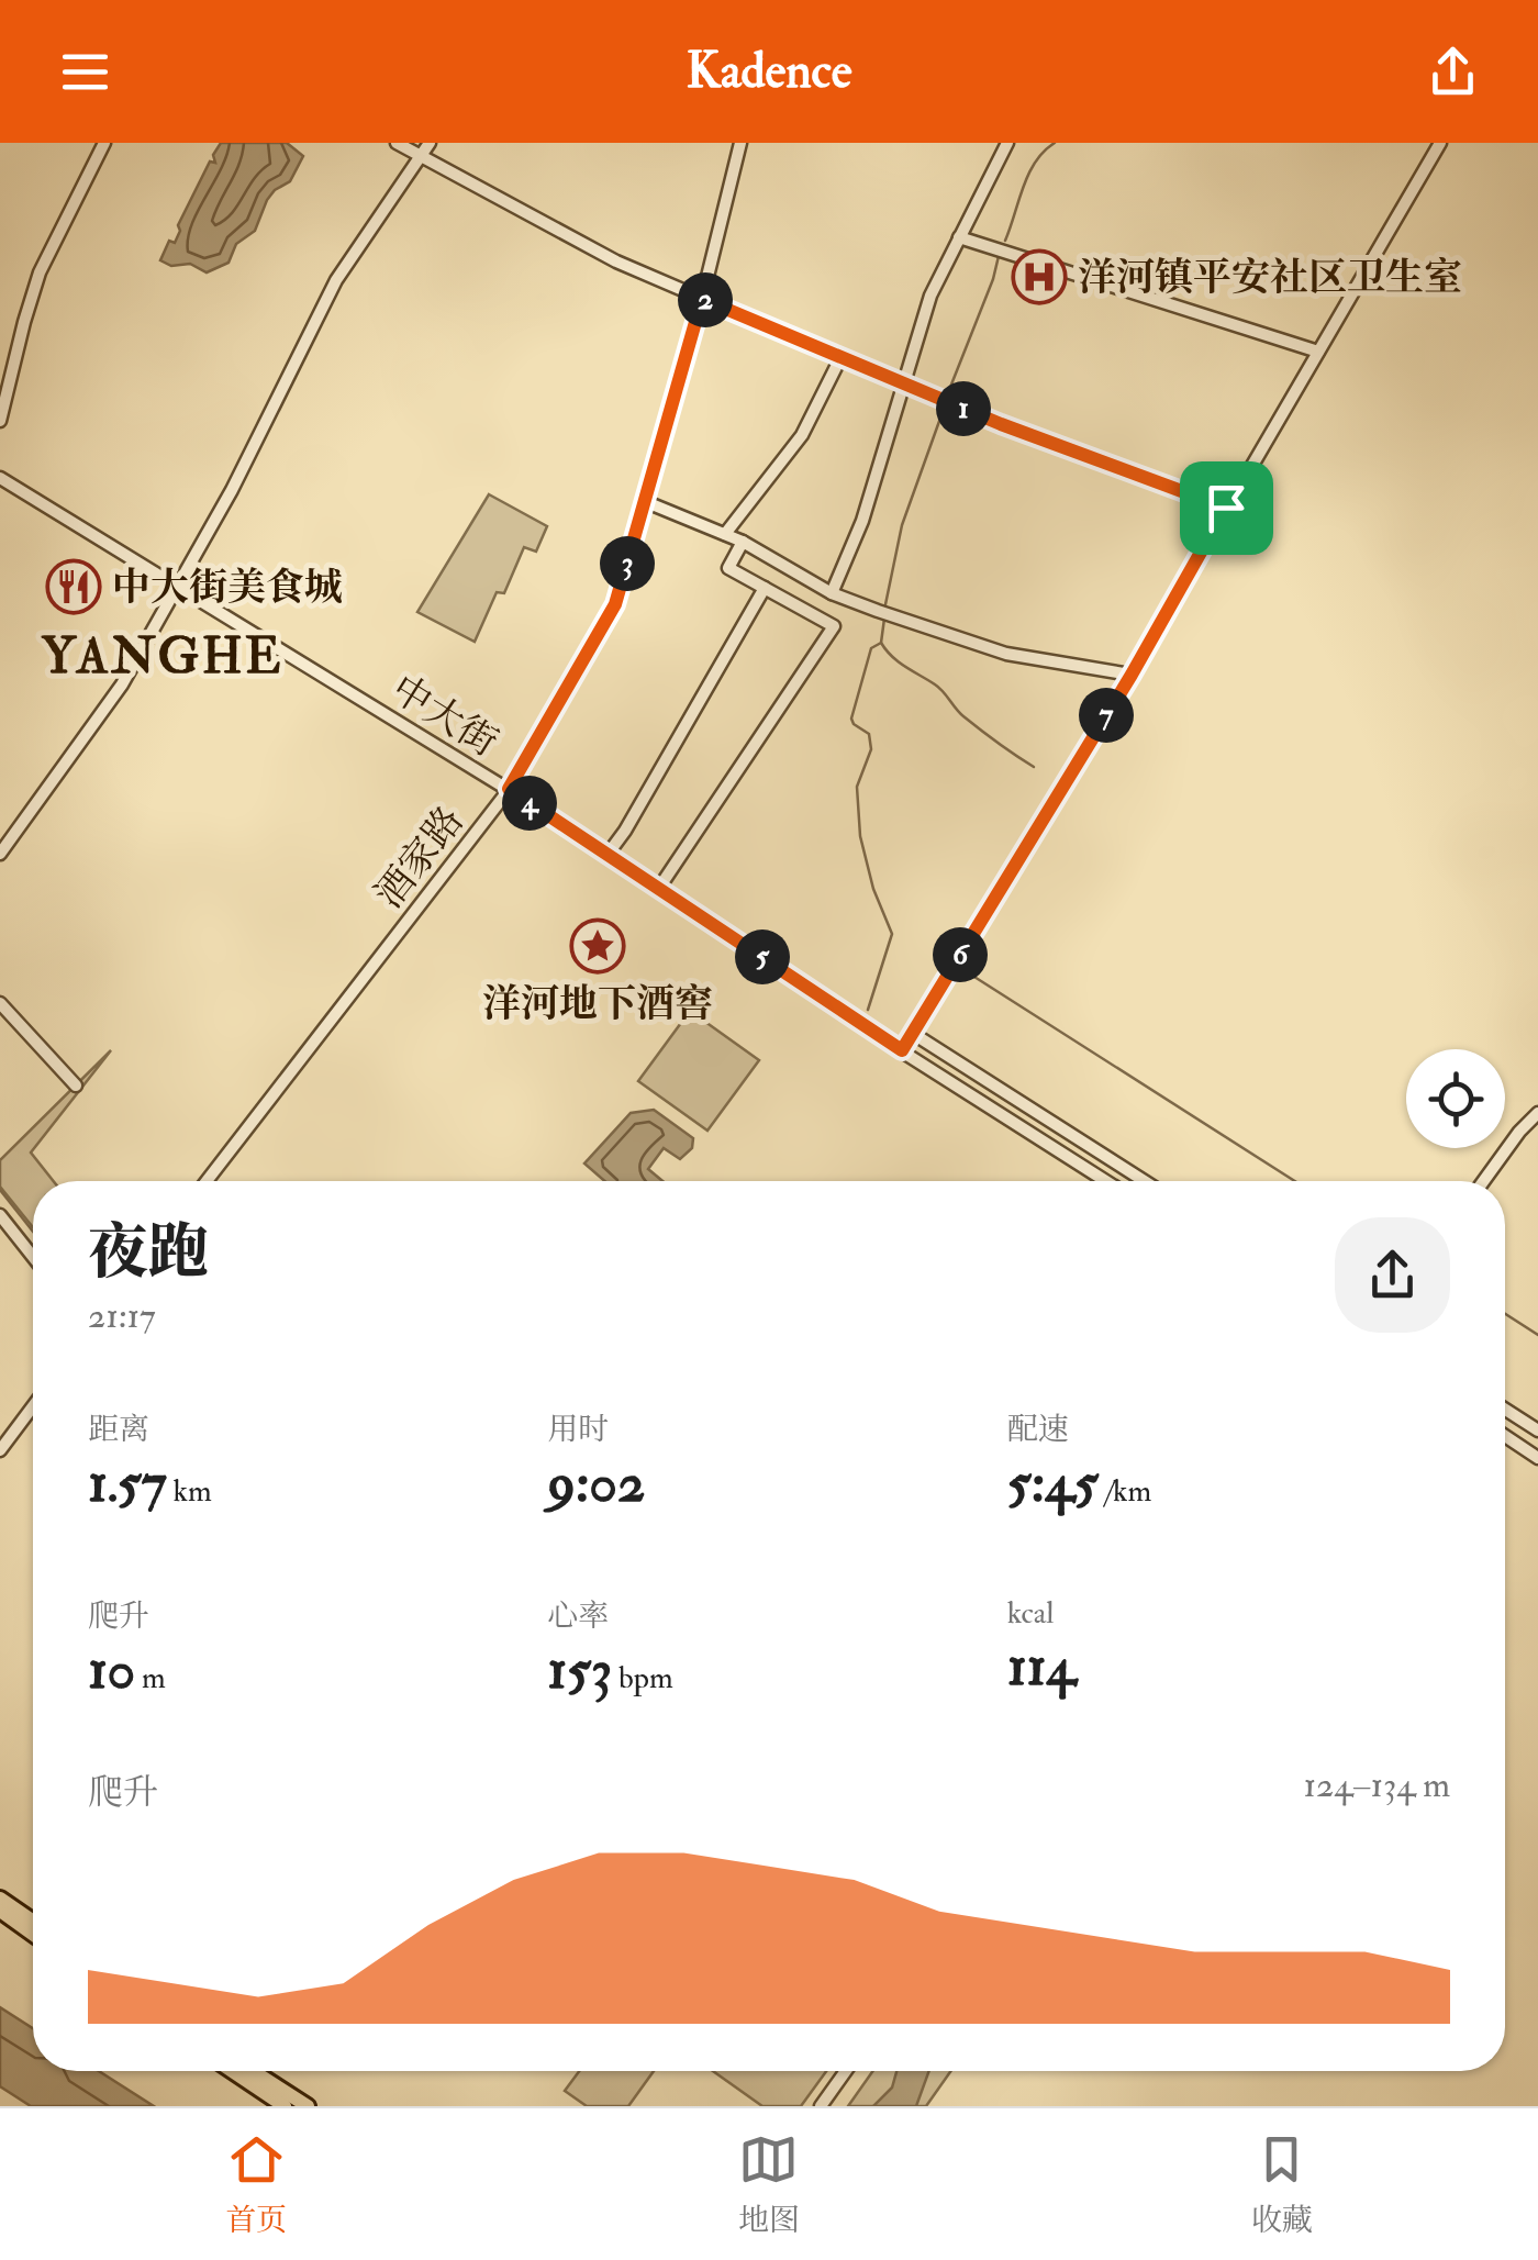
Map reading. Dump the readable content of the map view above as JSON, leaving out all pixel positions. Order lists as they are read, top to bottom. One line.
{"streets":{"street":["中大街","酒家路"]},"crossings":[["中大街","酒家路"]],"districts":["YANGHE"],"places":{"hospital":["洋河镇平安社区卫生室"],"restaurant":["中大街美食城"],"place":["洋河地下酒窖"]},"page":{"header":"Kadence","pins":["2","1","3","7","4","6","5"],"heading":["夜跑","21:17"],"stats":[["距离","1.57 km"],["用时","9:02"],["配速","5:45 /km"],["爬升","10 m"],["心率","153 bpm"],["kcal","114"]],"chart":["爬升","124–134 m"],"tabs":["首页","地图","收藏"]}}
